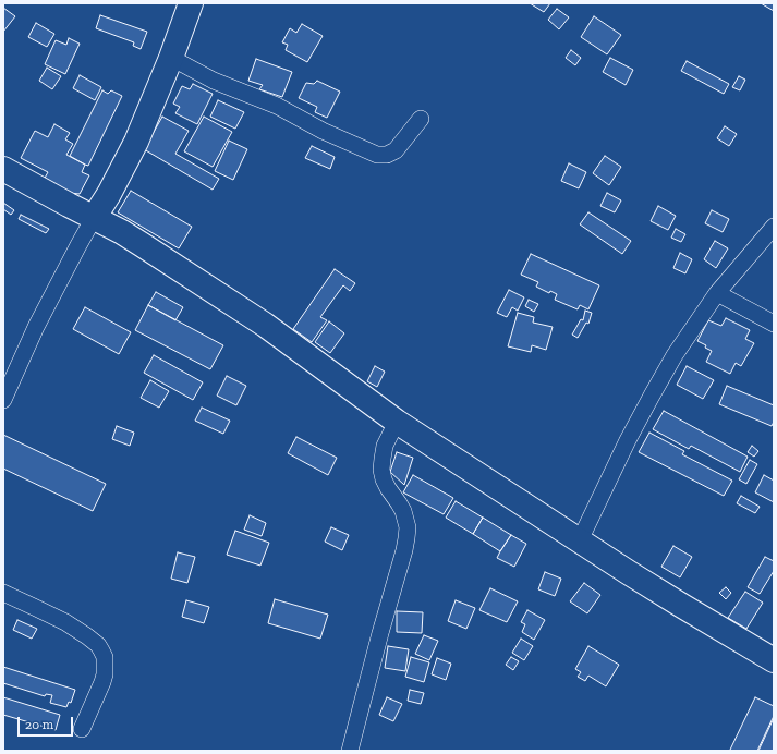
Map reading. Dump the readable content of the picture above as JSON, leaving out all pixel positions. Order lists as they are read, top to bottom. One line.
{"scale_bar":"20 m"}
